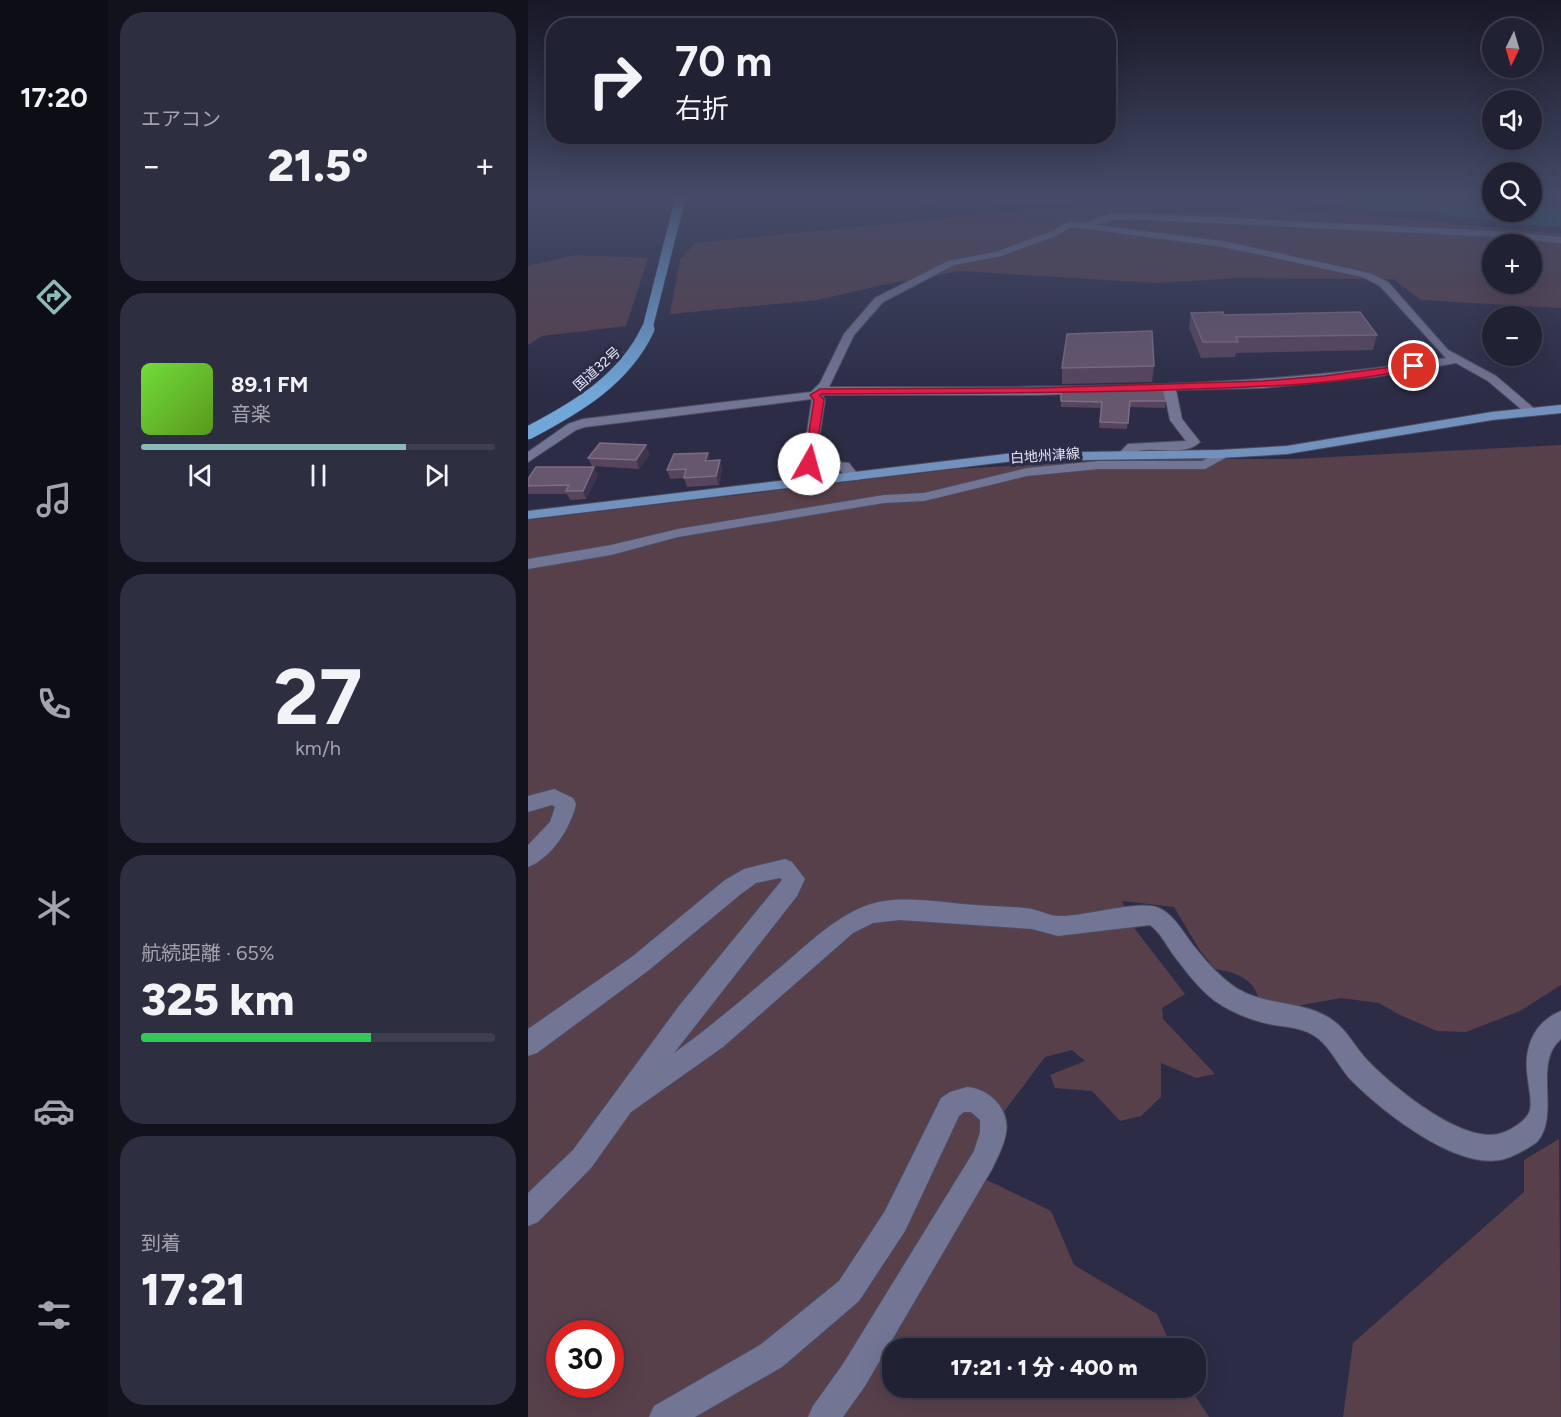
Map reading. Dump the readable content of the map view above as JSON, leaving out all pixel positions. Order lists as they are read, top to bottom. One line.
{"streets":{"highway":["国道32号"],"main road":["白地州津線"]},"north":"bottom","page":{"tabs":"17:20","tile":["エアコン",["27","km/h"],["航続距離 · 65%","325 km"],["到着","17:21"]],"map_buttons":["+","−"],"turn":["70 m","右折"],"heat":["−","21.5°","+"],"song":["89.1 FM","音楽"],"limit":"30","trip":"17:21 · 1 分 · 400 m"}}
